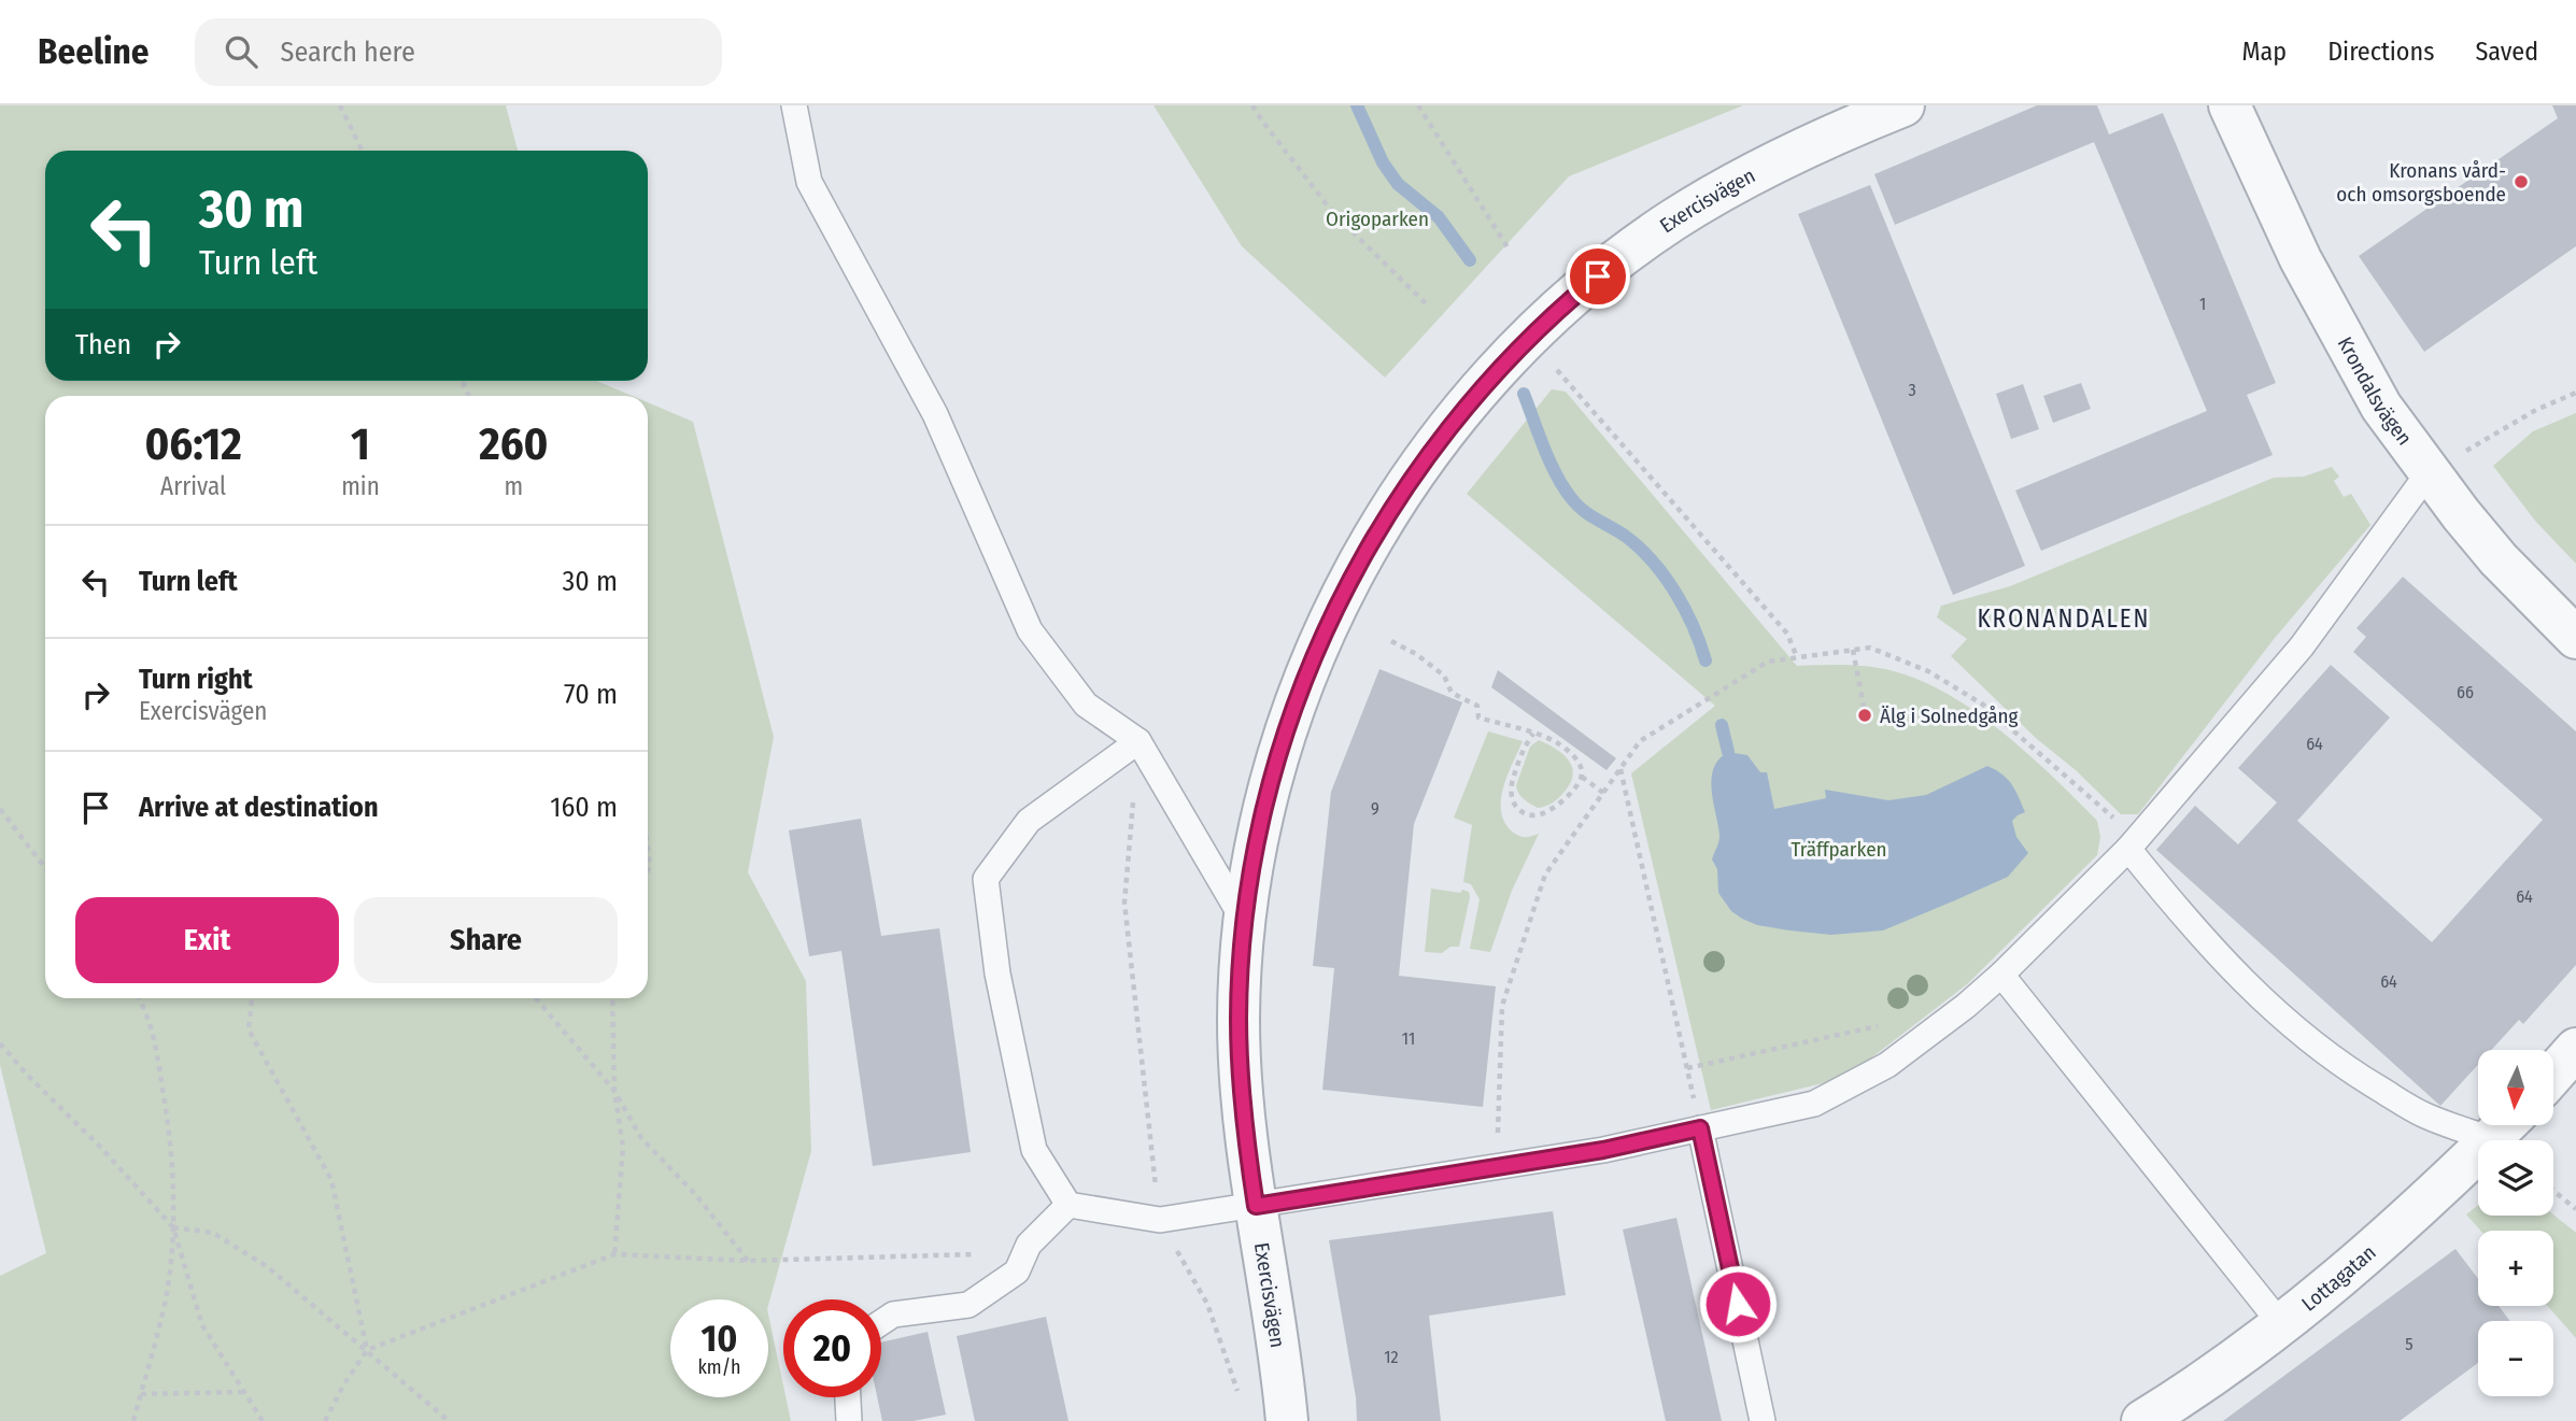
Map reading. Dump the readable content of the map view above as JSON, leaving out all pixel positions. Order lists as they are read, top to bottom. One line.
{"streets":{"street":["Exercisvägen","Krondalsvägen","Lottagatan"]},"districts":["KRONANDALEN"],"parks":["Origoparken","Träffparken"],"places":["Kronans vård- och omsorgsboende","Älg i Solnedgång"],"house_numbers":["1","3","66","64","9","64","64","11","5","12"],"north":"bottom","page":{"header":"Beeline","search":"Search here","nav":["Map","Directions","Saved"],"turn":["30 m","Turn left"],"then":"Then","eta":["06:12","Arrival","1","min","260","m"],"list":[{"name":"Turn left","value":"30 m"},{"name":"Turn right","note":"Exercisvägen","value":"70 m"},{"name":"Arrive at destination","value":"160 m"}],"buttons":["Exit","Share"],"map_buttons":["+","−"],"speed":"10 km/h","limit":"20"}}
